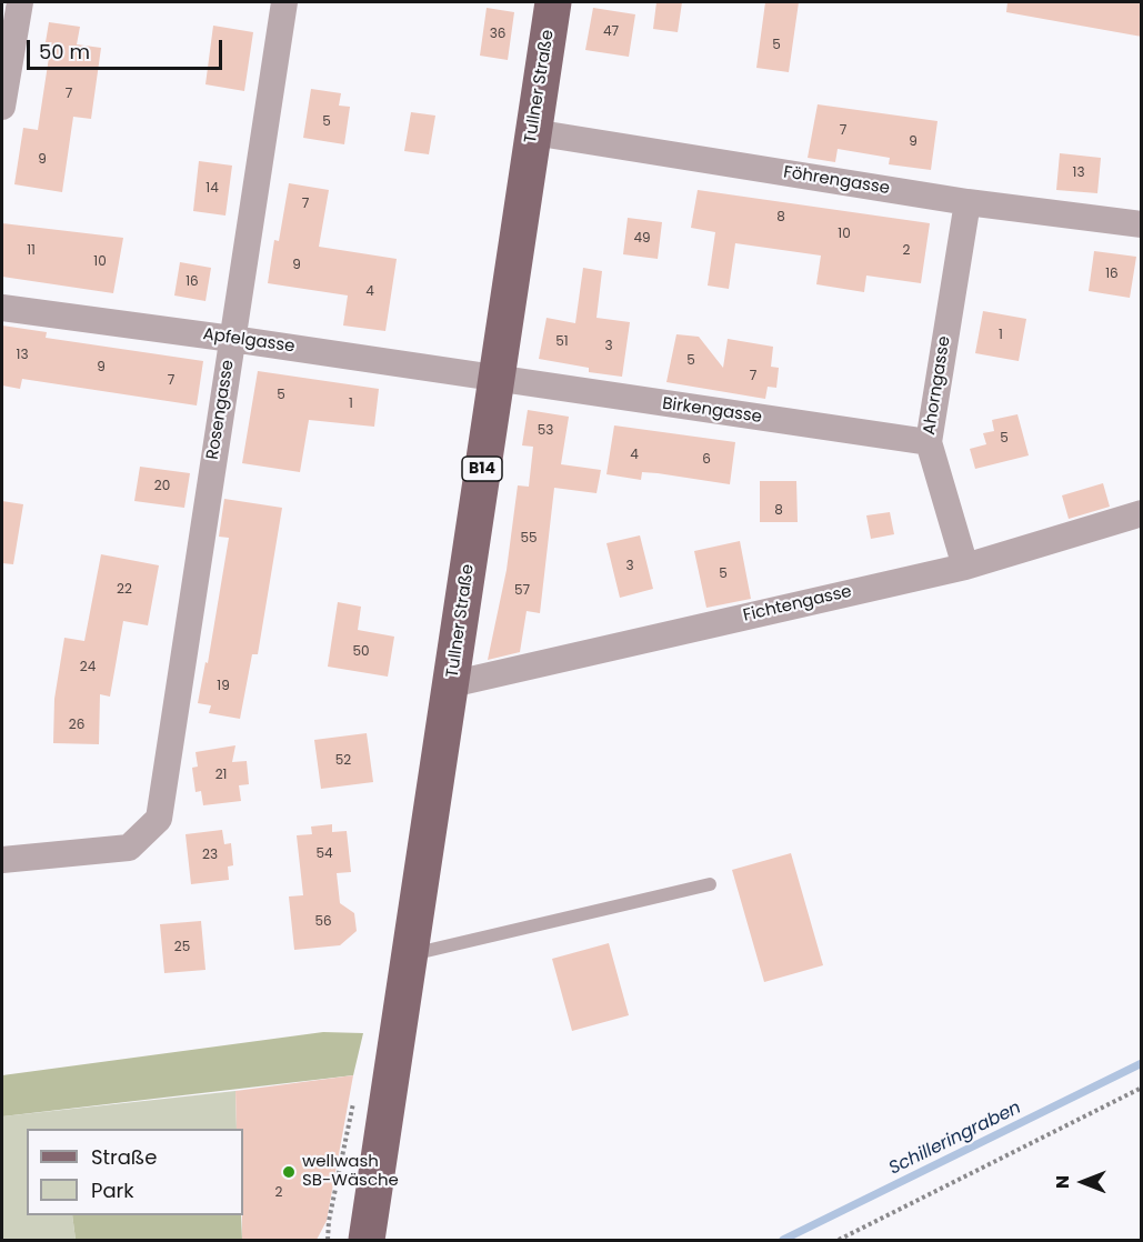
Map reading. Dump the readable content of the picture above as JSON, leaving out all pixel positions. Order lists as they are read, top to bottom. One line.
{"streets":{"main road":["Tullner Straße","B14"],"street":["Föhrengasse","Apfelgasse","Ahorngasse","Rosengasse","Birkengasse","Fichtengasse"]},"crossings":[["Tullner Straße","Föhrengasse"],["Tullner Straße","Apfelgasse"],["Tullner Straße","Birkengasse"],["Tullner Straße","Fichtengasse"],["Föhrengasse","Ahorngasse"],["Apfelgasse","Rosengasse"],["Apfelgasse","Birkengasse"],["Ahorngasse","Birkengasse"],["Ahorngasse","Fichtengasse"]],"water":["Schilleringraben"],"places":["wellwash SB-Wäsche"],"house_numbers":["47","36","5","7","5","7","9","9","13","14","7","8","10","49","11","2","10","9","16","16","4","1","51","3","13","5","9","7","7","5","1","53","5","4","6","20","8","55","3","5","22","57","50","24","19","26","52","21","54","23","56","25","2"],"legend":["Straße","Park"],"scale_bar":"50 m","north":"left"}
